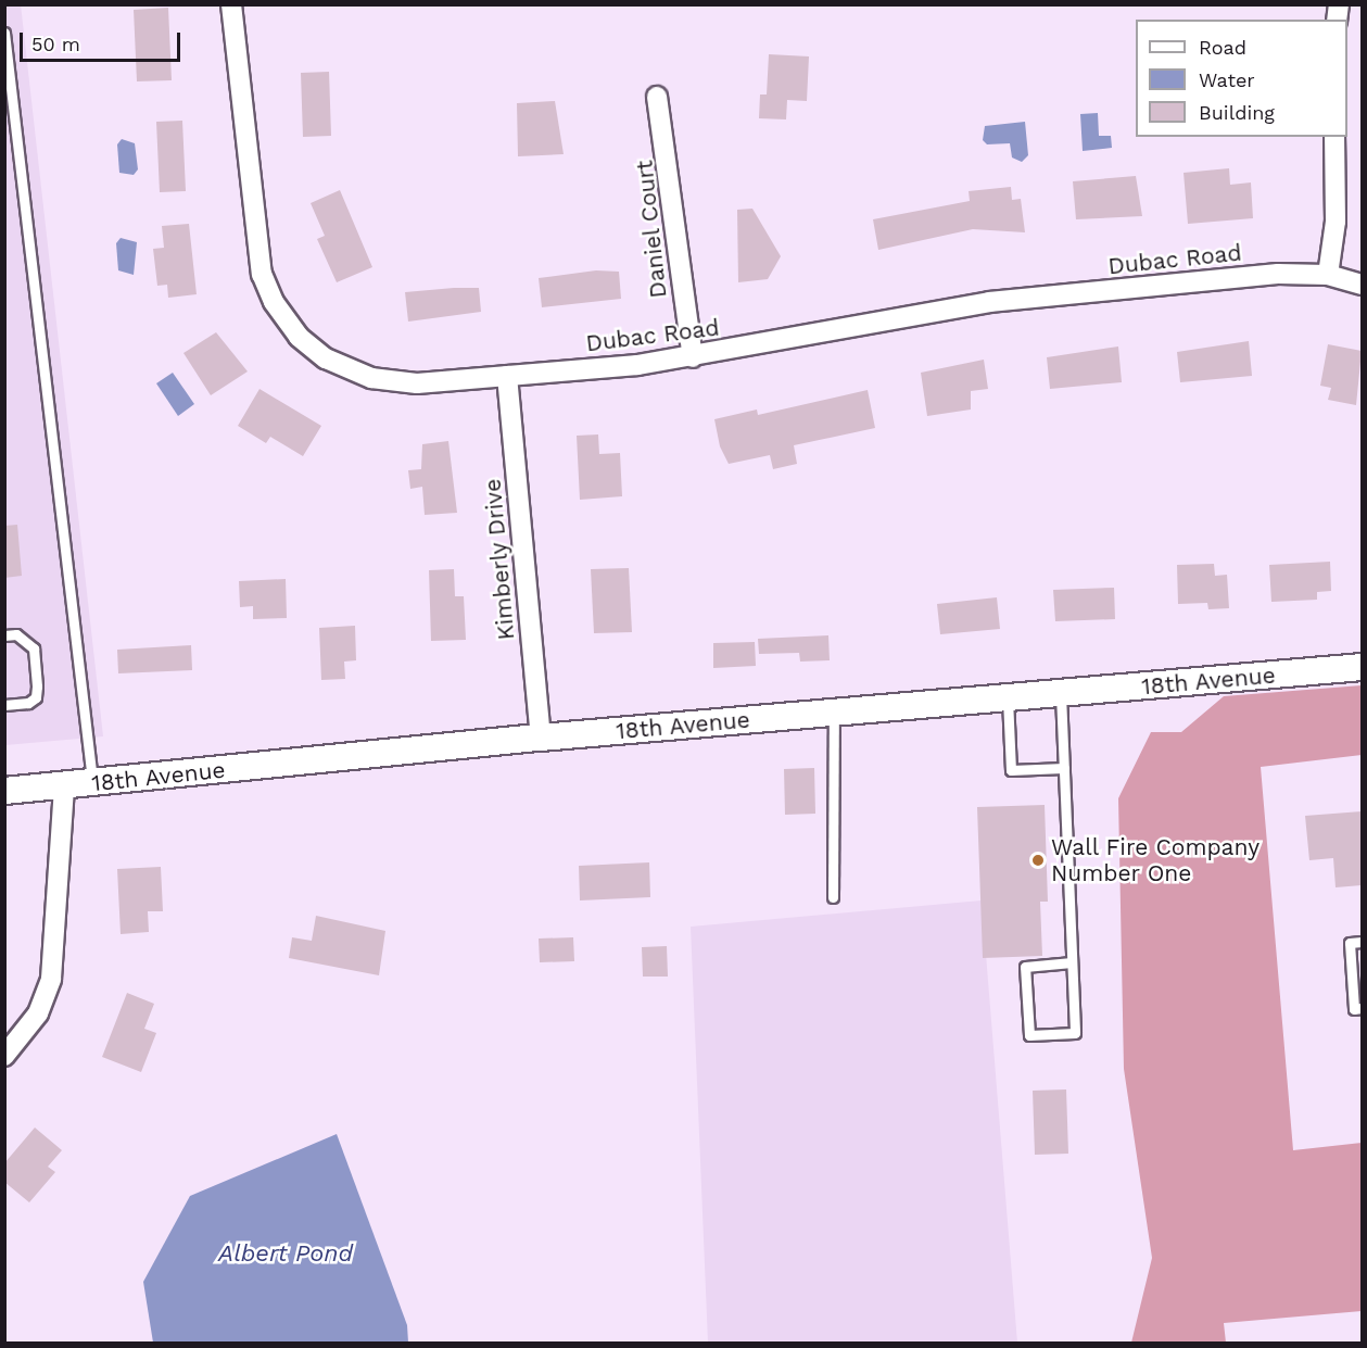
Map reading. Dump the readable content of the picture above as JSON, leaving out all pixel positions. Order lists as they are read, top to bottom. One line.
{"streets":{"street":["Daniel Court","Dubac Road","Kimberly Drive","18th Avenue"]},"crossings":[["Daniel Court","Dubac Road"],["Dubac Road","Kimberly Drive"],["Kimberly Drive","18th Avenue"]],"water":["Albert Pond"],"places":["Wall Fire Company Number One"],"legend":["Road","Water","Building"],"scale_bar":"50 m"}
